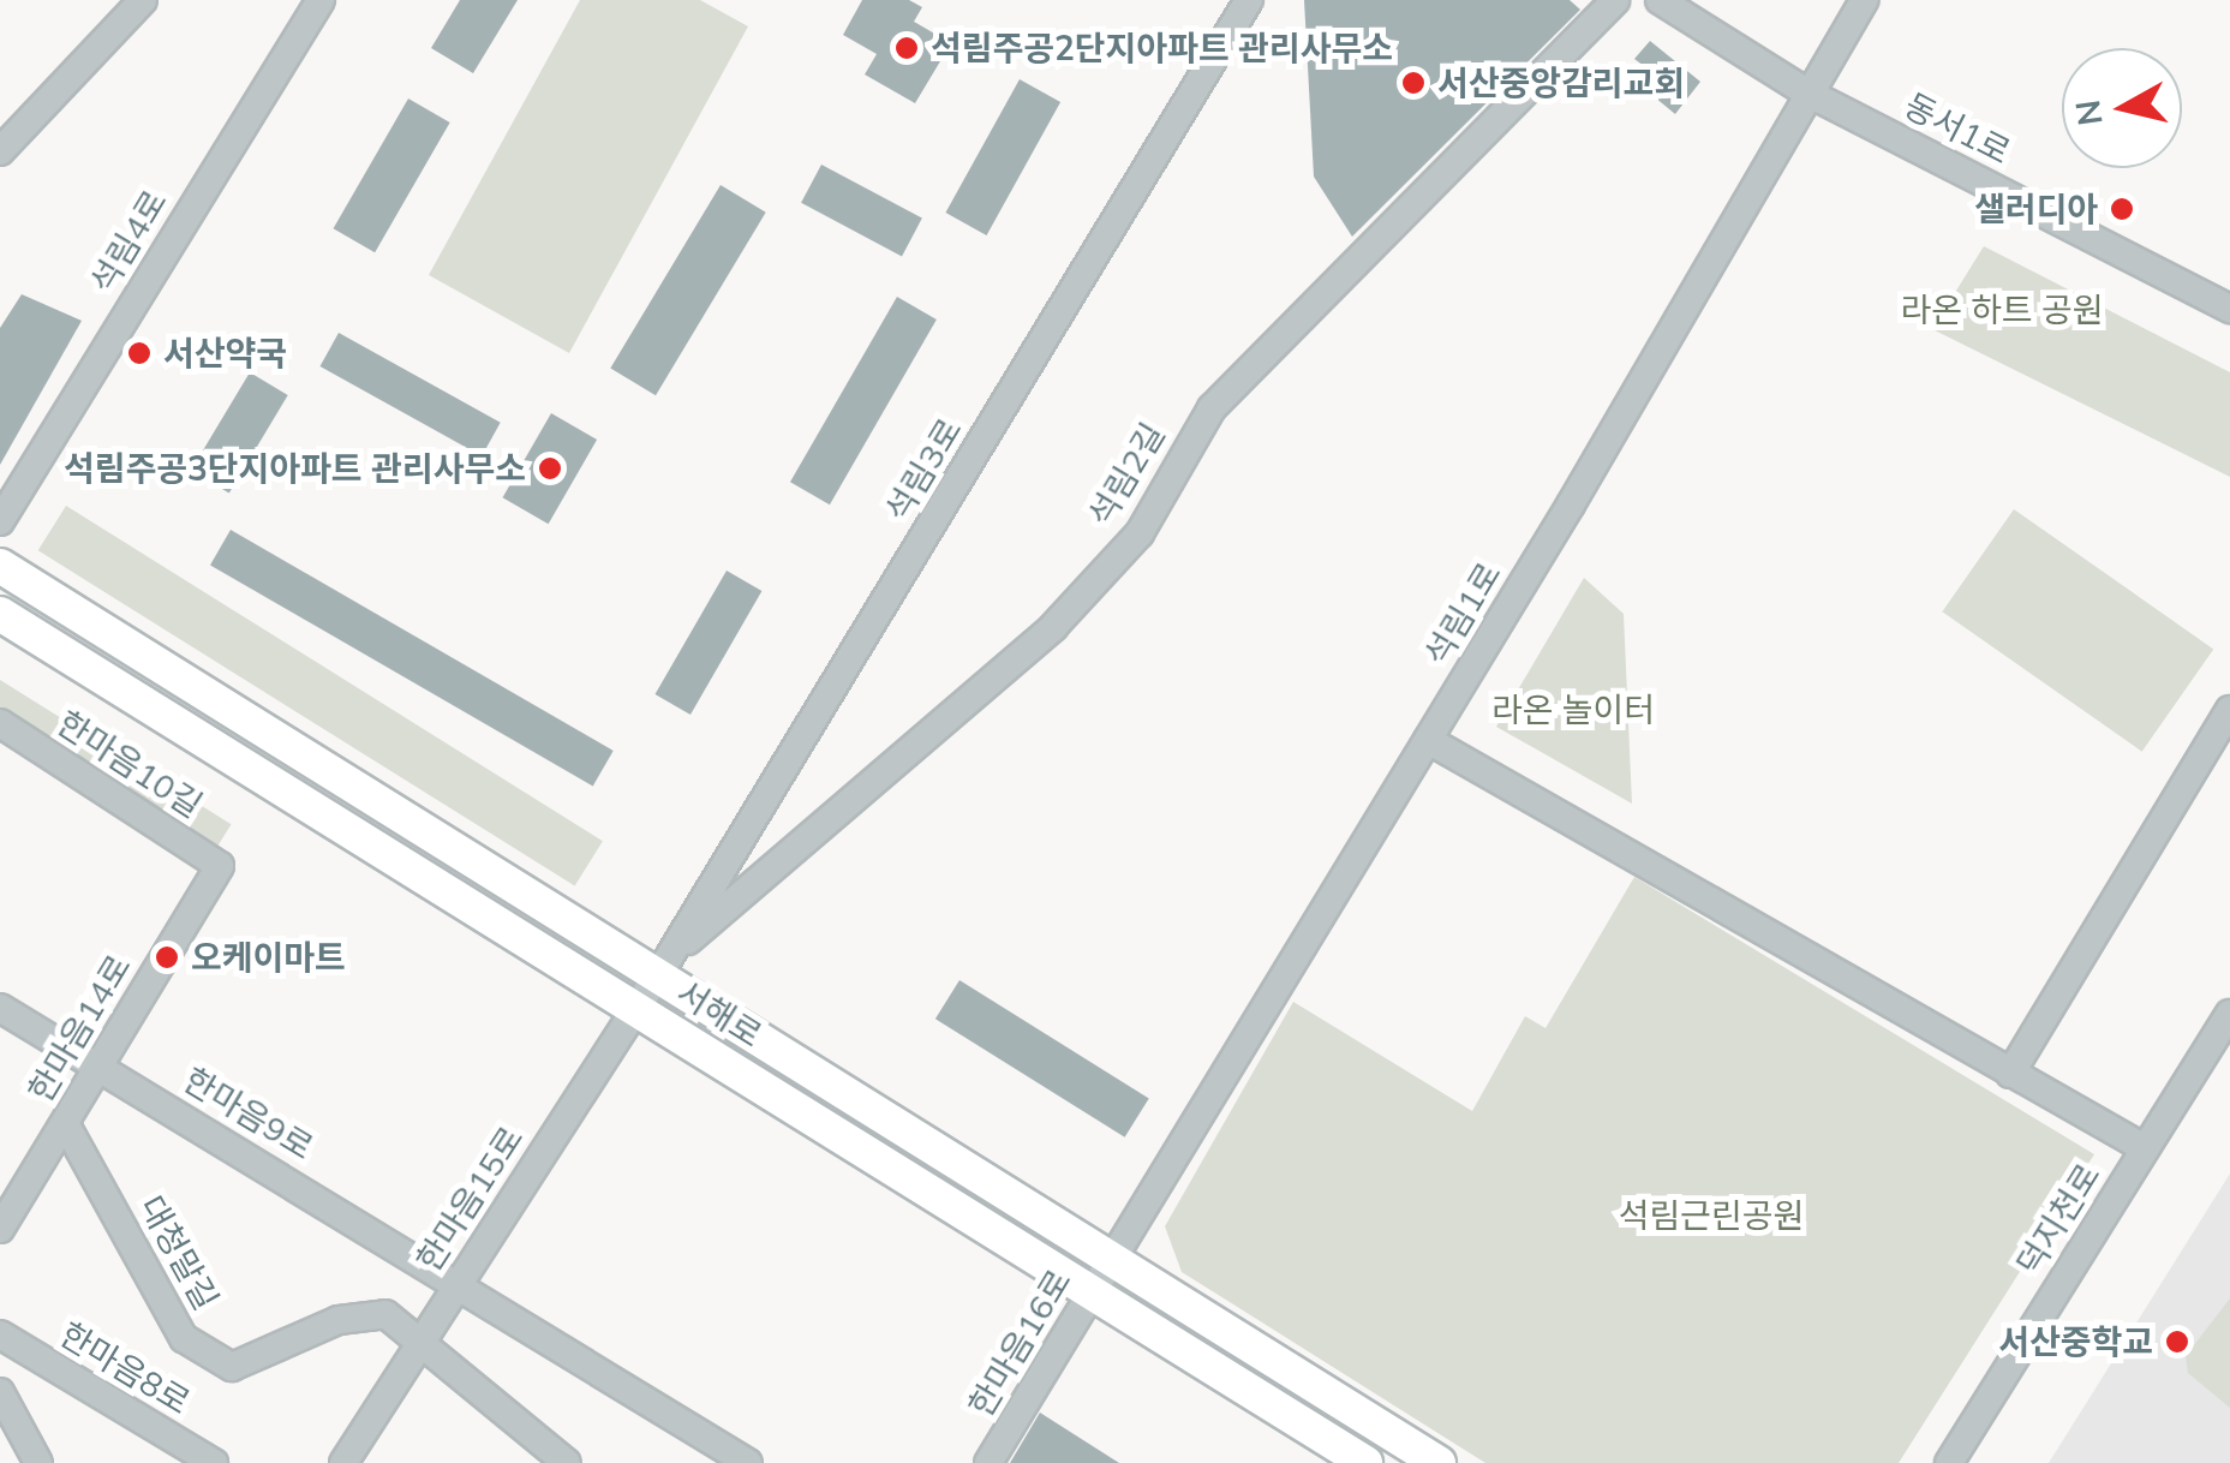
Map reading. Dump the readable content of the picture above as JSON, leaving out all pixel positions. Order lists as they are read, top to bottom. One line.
{"streets":{"main road":["서해로"],"street":["동서1로","석림4로","석림3로","석림2길","석림1로","한마음10길","한마음14로","한마음9로","한마음15로","덕지천로","대청말길","한마음16로","한마음8로"]},"crossings":[["동서1로","석림1로"],["석림3로","석림2길"],["석림3로","서해로"],["석림3로","한마음15로"],["석림2길","서해로"],["석림2길","한마음15로"],["석림1로","서해로"],["석림1로","한마음16로"],["한마음10길","한마음14로"],["서해로","한마음15로"],["서해로","한마음16로"],["한마음14로","한마음9로"],["한마음14로","대청말길"],["한마음9로","한마음15로"],["한마음15로","대청말길"]],"parks":["라온 하트 공원","라온 놀이터","석림근린공원"],"places":["석림주공2단지아파트 관리사무소","서산중앙감리교회","샐러디아","서산약국","석림주공3단지아파트 관리사무소","오케이마트","서산중학교"],"north":"left"}
